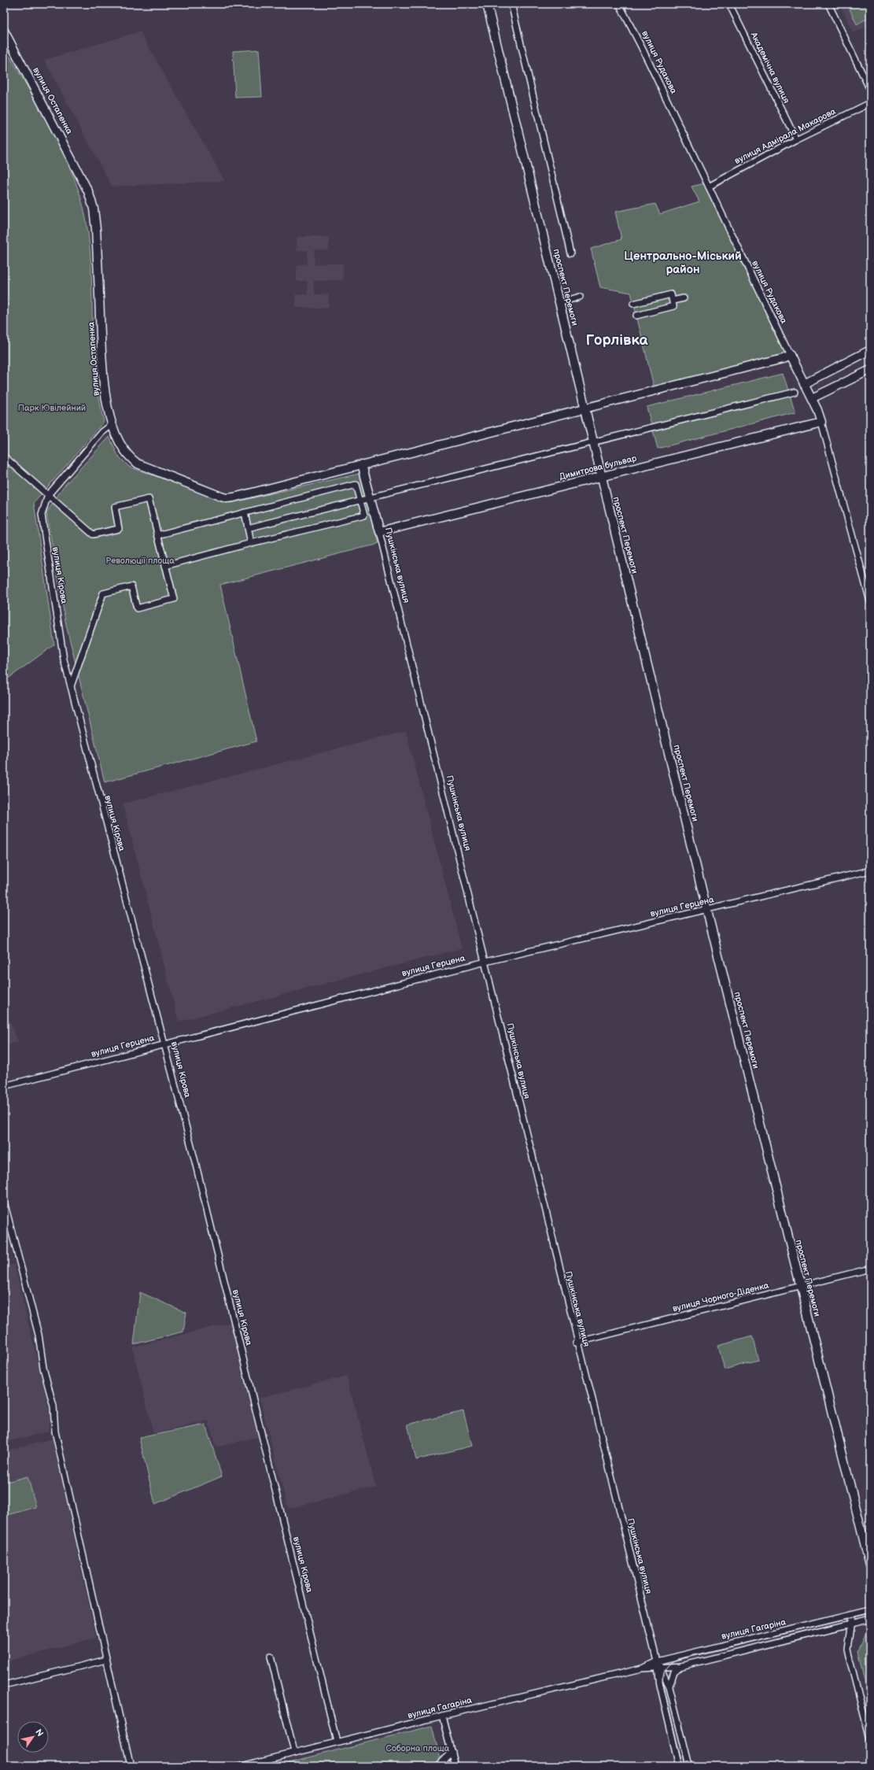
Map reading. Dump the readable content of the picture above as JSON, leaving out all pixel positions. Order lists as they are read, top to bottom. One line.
{"streets":{"street":["вулиця Рудакова","Академічна вулиця","вулиця Остапенка","вулиця Адмірала Макарова","проспект Перемоги","Димитрова бульвар","Пушкінська вулиця","вулиця Кірова","вулиця Герцена","вулиця Чорного-Діденка","вулиця Гагаріна"]},"crossings":[["вулиця Рудакова","вулиця Адмірала Макарова"],["вулиця Рудакова","Димитрова бульвар"],["Академічна вулиця","вулиця Адмірала Макарова"],["вулиця Остапенка","Пушкінська вулиця"],["вулиця Остапенка","вулиця Кірова"],["проспект Перемоги","Димитрова бульвар"],["проспект Перемоги","вулиця Герцена"],["проспект Перемоги","вулиця Чорного-Діденка"],["Димитрова бульвар","Пушкінська вулиця"],["Пушкінська вулиця","вулиця Герцена"],["Пушкінська вулиця","вулиця Чорного-Діденка"],["Пушкінська вулиця","вулиця Гагаріна"],["вулиця Кірова","вулиця Герцена"],["вулиця Кірова","вулиця Гагаріна"]],"districts":["Центрально-Міський район","Горлівка"],"parks":["Парк Ювілейний","Революції площа","Соборна площа"],"north":"top right"}
